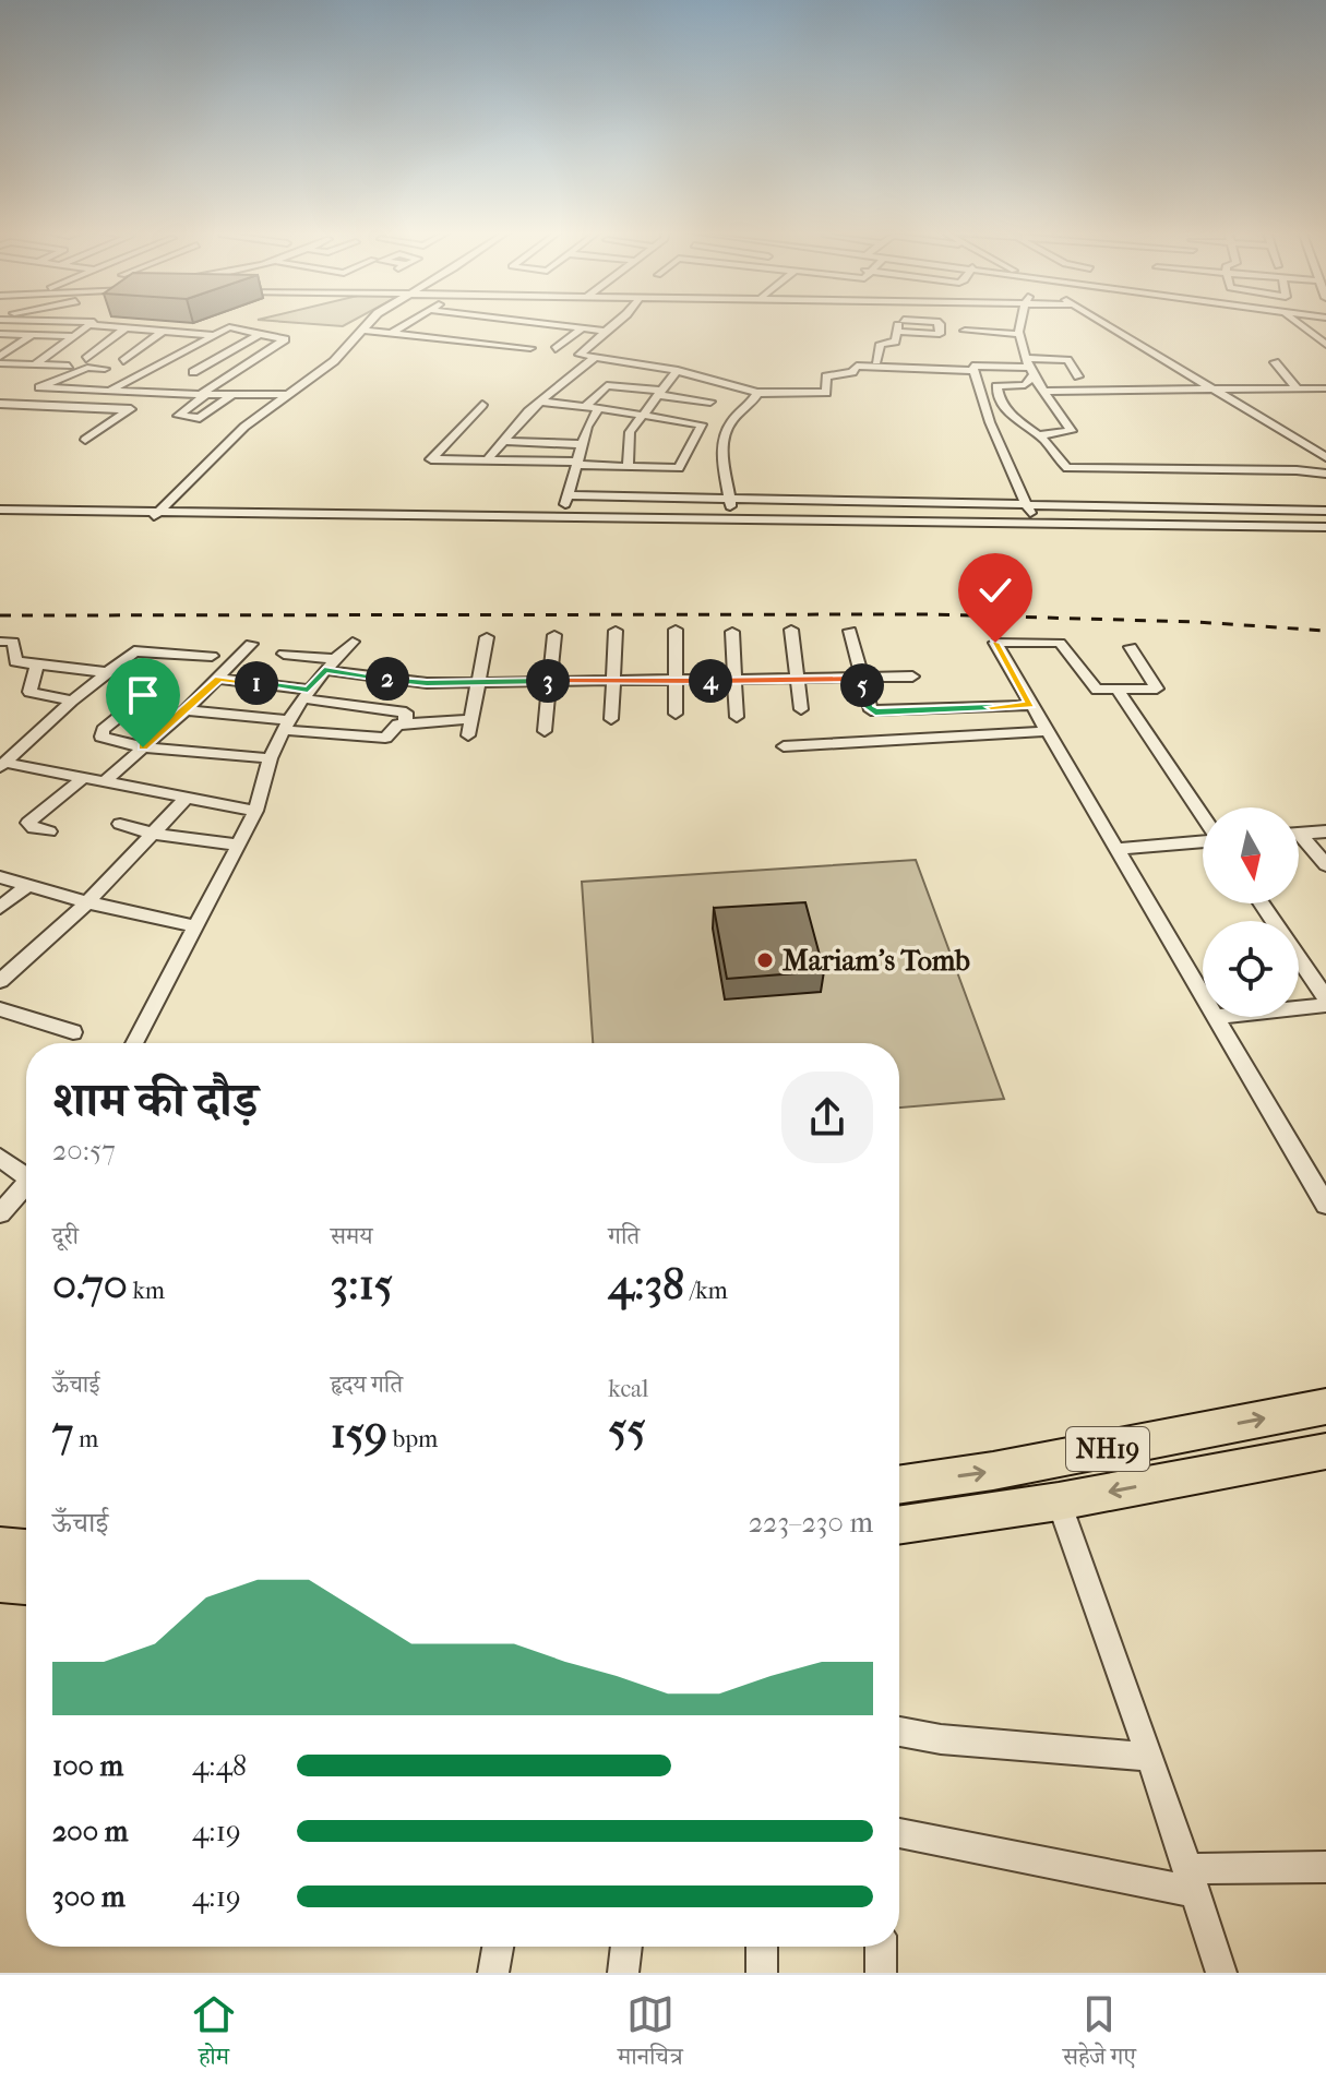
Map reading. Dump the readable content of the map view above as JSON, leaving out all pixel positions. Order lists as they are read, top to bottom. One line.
{"streets":{"highway":["NH19"]},"places":["Mariam's Tomb"],"north":"bottom","page":{"pins":["2","3","4","1","5"],"heading":["शाम की दौड़","20:57"],"stats":[["दूरी","0.70 km"],["समय","3:15"],["गति","4:38 /km"],["ऊँचाई","7 m"],["हृदय गति","159 bpm"],["kcal","55"]],"chart":["ऊँचाई","223–230 m"],"list":[{"name":"100 m","note":"4:48"},{"name":"200 m","note":"4:19"},{"name":"300 m","note":"4:19"}],"tabs":["होम","मानचित्र","सहेजे गए"]}}
